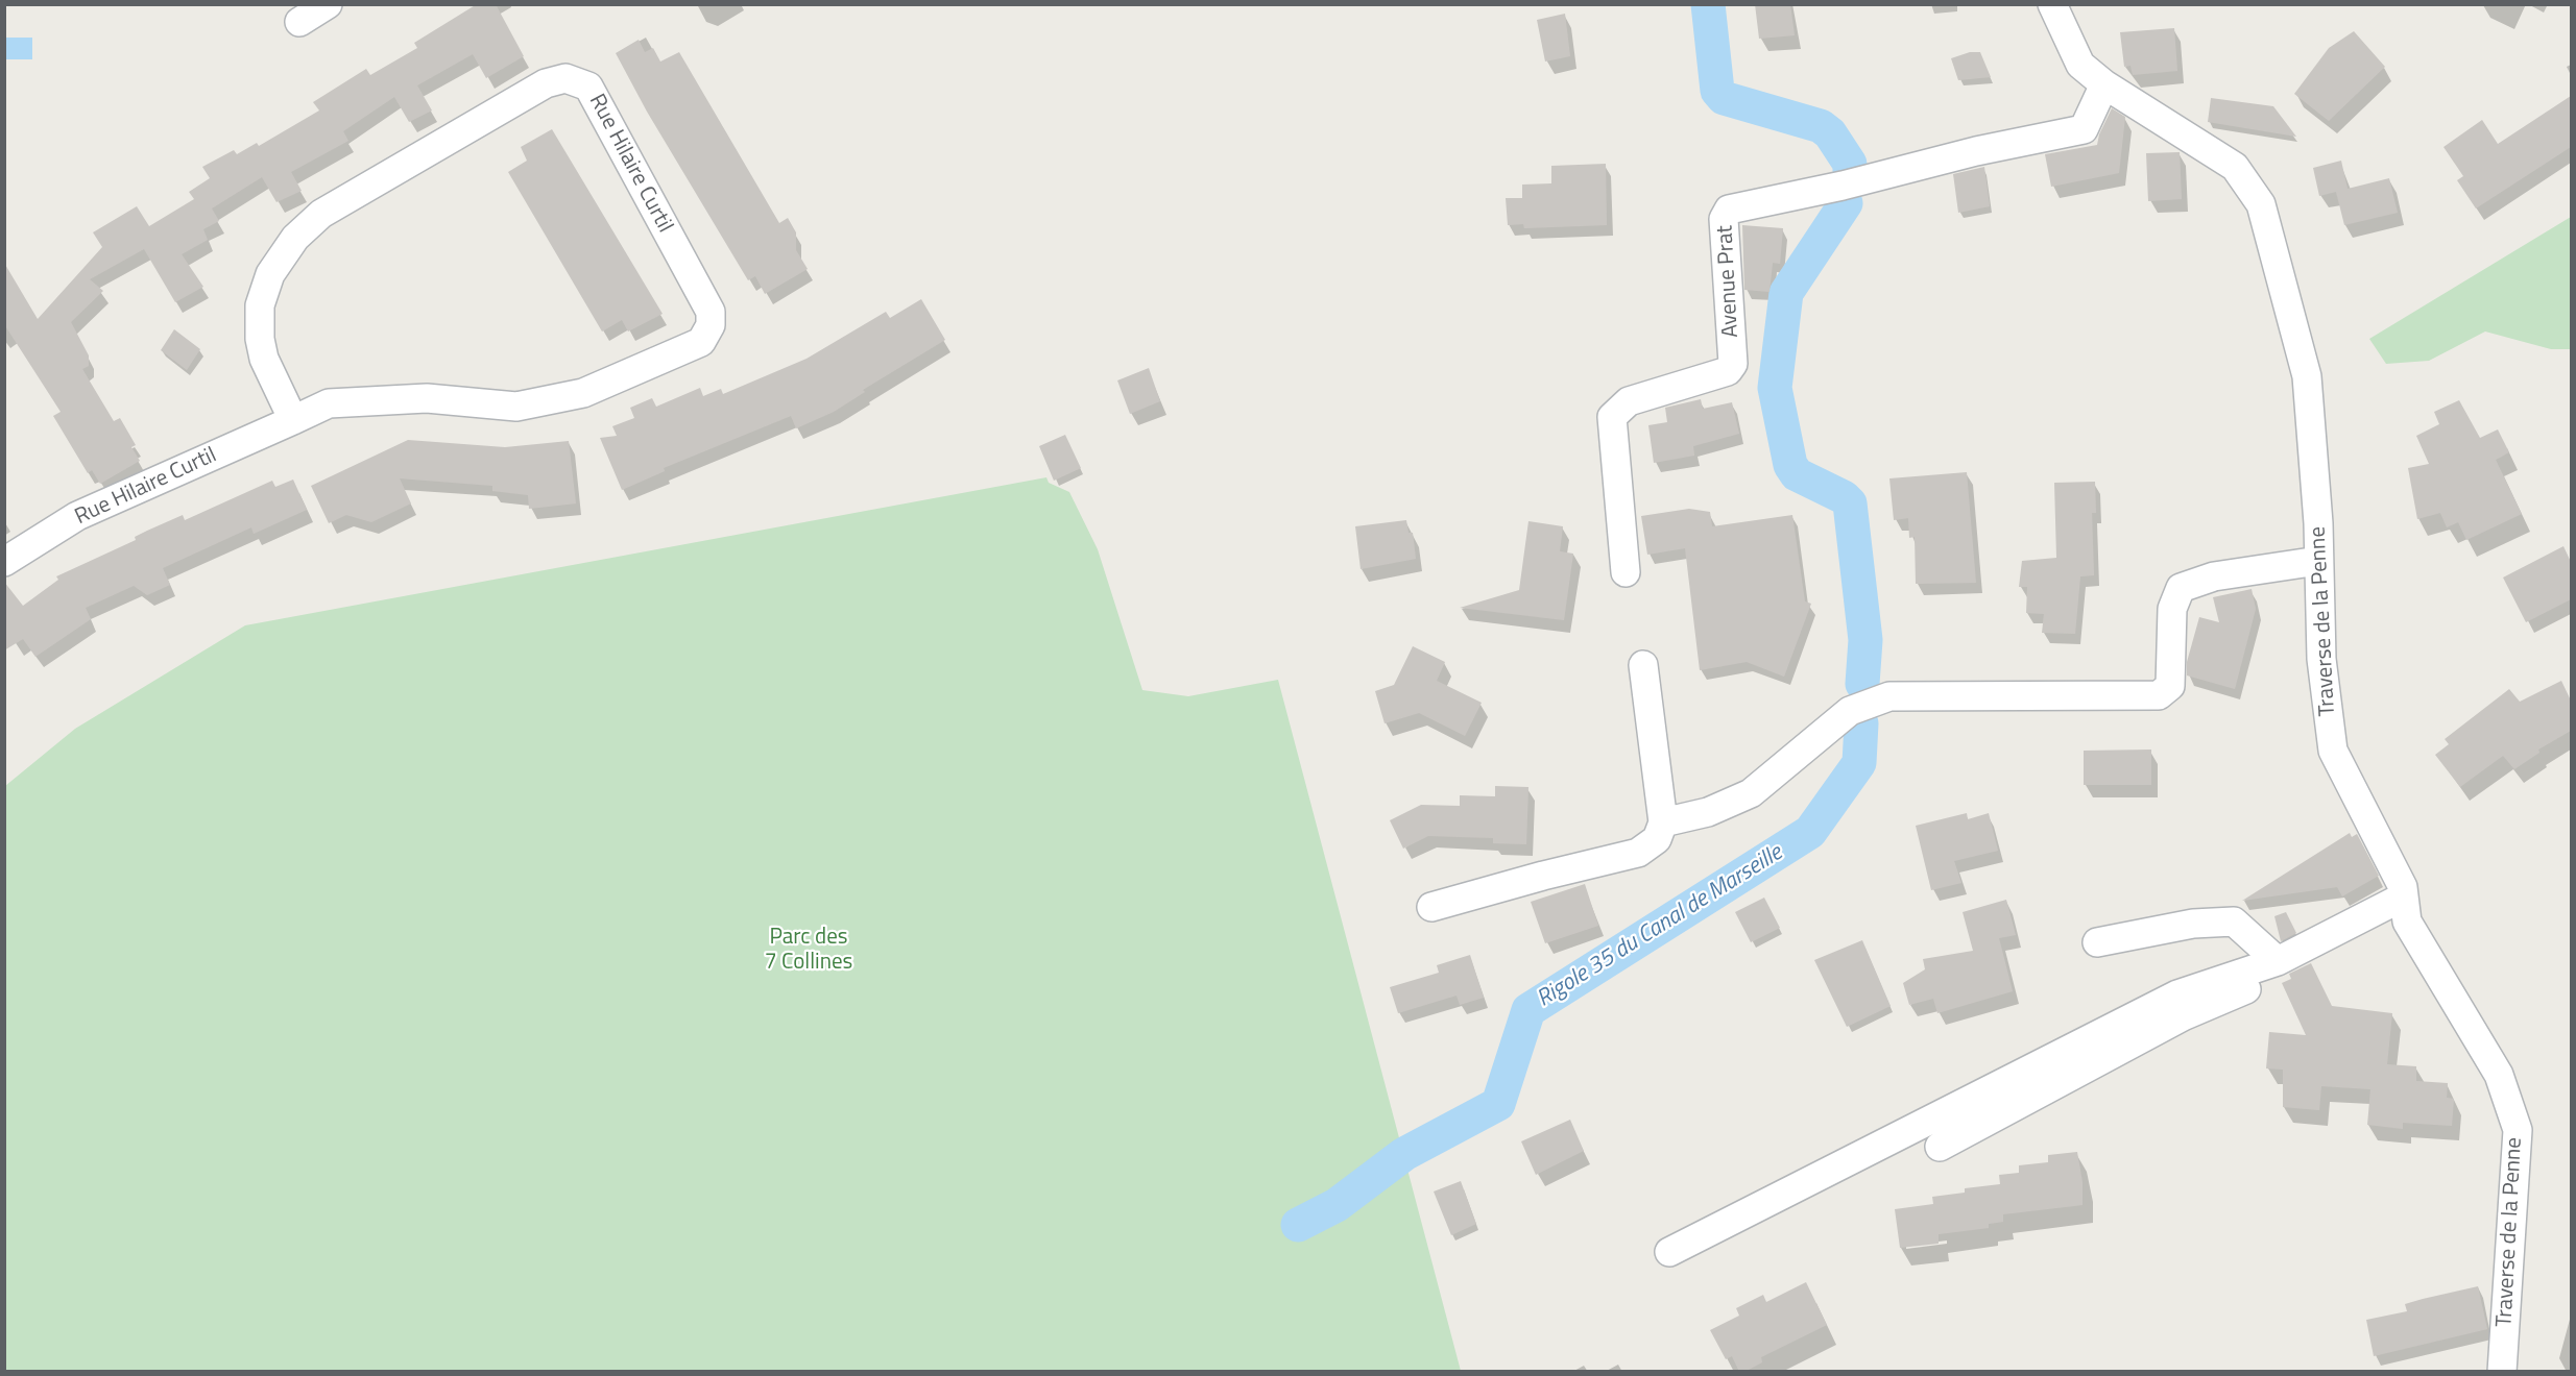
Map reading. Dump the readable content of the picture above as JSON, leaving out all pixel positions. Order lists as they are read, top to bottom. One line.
{"streets":{"street":["Rue Hilaire Curtil","Avenue Prat","Traverse de la Penne"]},"crossings":[["Avenue Prat","Traverse de la Penne"]],"water":["Rigole 35 du Canal de Marseille"],"parks":["Parc des 7 Collines"]}
